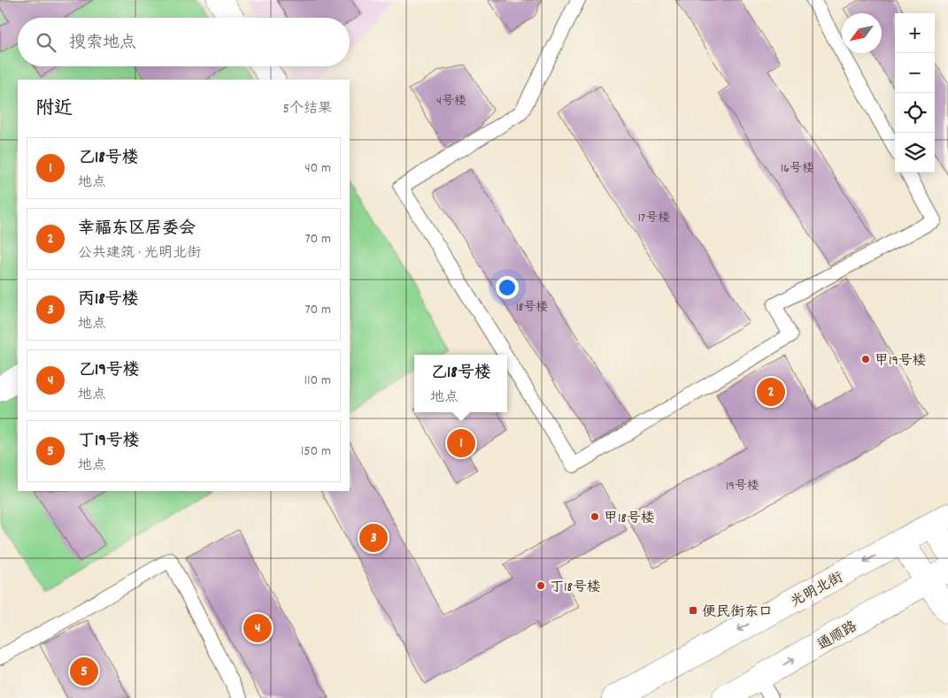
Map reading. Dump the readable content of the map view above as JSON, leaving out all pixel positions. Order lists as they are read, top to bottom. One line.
{"streets":{"main road":["光明北街","通顺路"]},"one_way":["光明北街","通顺路"],"places":{"other":["甲19号楼","甲18号楼","丁18号楼"],"transit":["便民街东口"]},"house_numbers":["4号楼","16号楼","17号楼","18号楼","19号楼"],"north":"bottom left","page":{"map_buttons":["+","−"],"search":"搜索地点","heading":["附近","5个结果"],"list":[{"mark":"1","name":"乙18号楼","note":"地点","value":"40 m"},{"mark":"2","name":"幸福东区居委会","note":"公共建筑 · 光明北街","value":"70 m"},{"mark":"3","name":"丙18号楼","note":"地点","value":"70 m"},{"mark":"4","name":"乙19号楼","note":"地点","value":"110 m"},{"mark":"5","name":"丁19号楼","note":"地点","value":"150 m"}],"popup":["乙18号楼","地点"],"pins":["2","1","3","4","5"]}}
